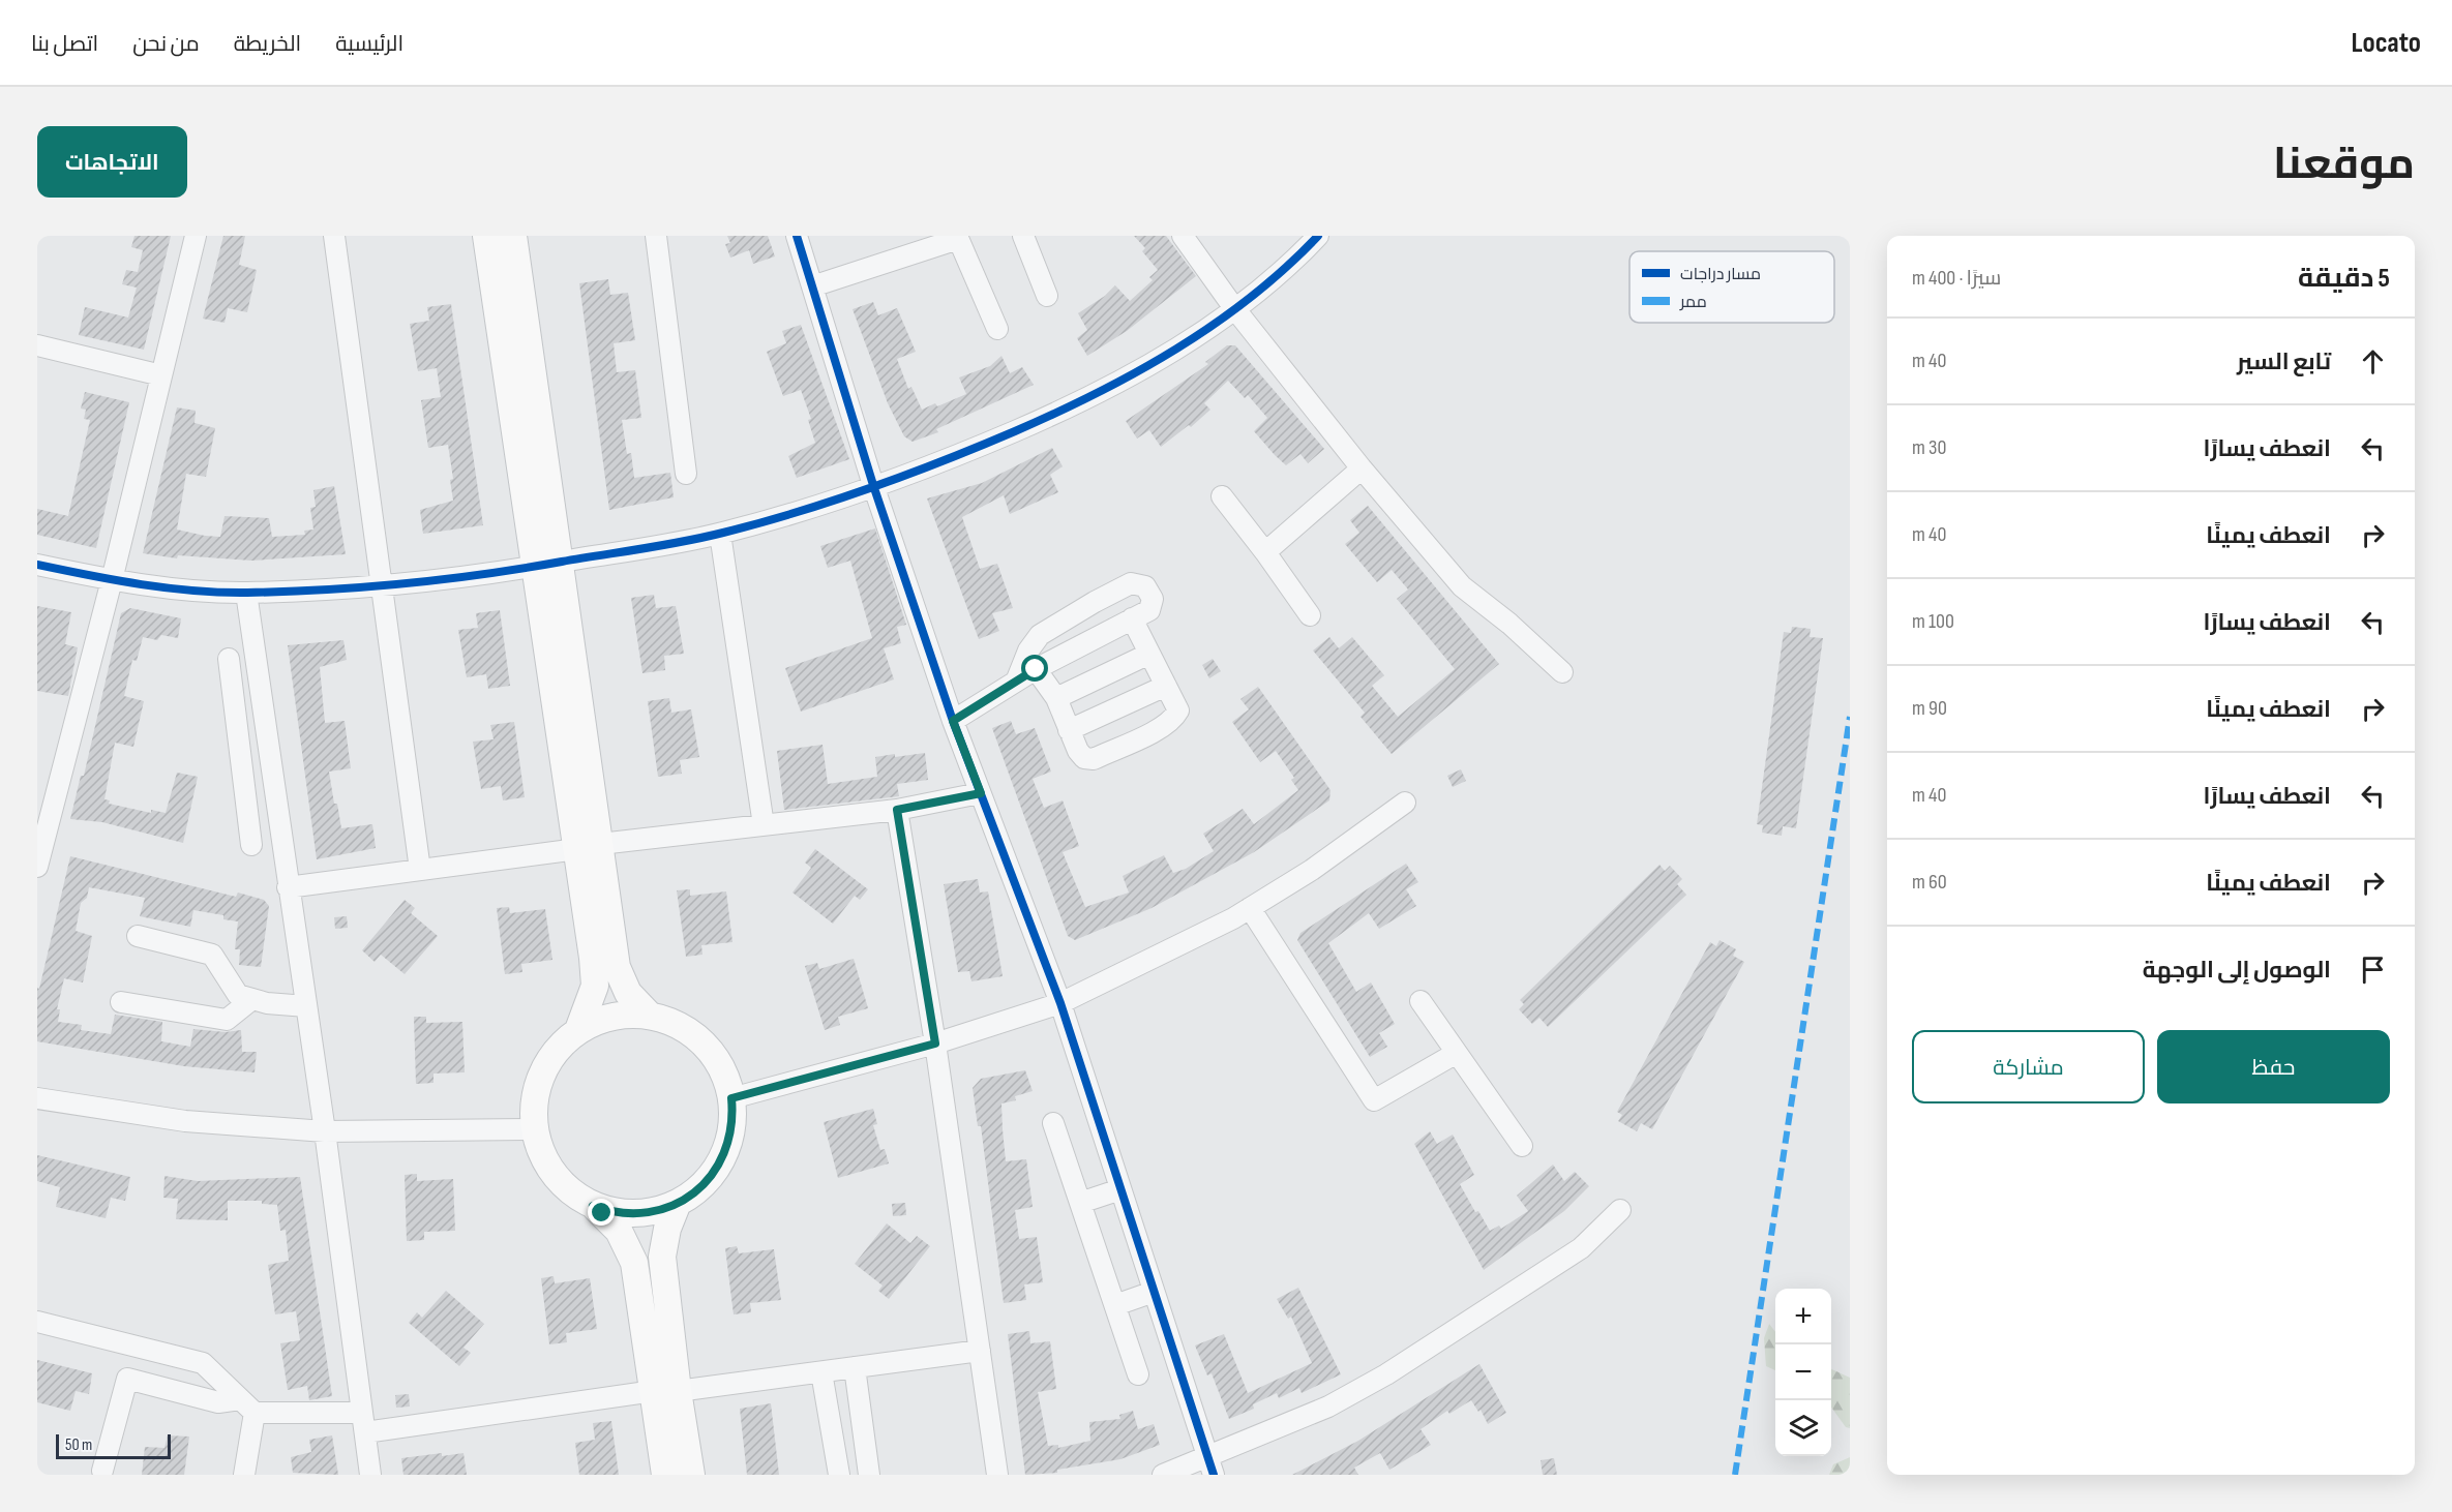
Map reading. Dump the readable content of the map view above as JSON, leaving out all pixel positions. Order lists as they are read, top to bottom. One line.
{"legend":["مسار دراجات","ممر"],"scale_bar":"50 m","page":{"header":"Locato","nav":["الرئيسية","الخريطة","من نحن","اتصل بنا"],"title":"موقعنا","buttons":["الاتجاهات",["حفظ","مشاركة"]],"heading":["5 دقيقة","سيرًا · 400 m"],"list":[["تابع السير","40 m"],["انعطف يسارًا","30 m"],["انعطف يمينًا","40 m"],["انعطف يسارًا","100 m"],["انعطف يمينًا","90 m"],["انعطف يسارًا","40 m"],["انعطف يمينًا","60 m"],"الوصول إلى الوجهة"],"map_buttons":["+","−"],"scale":"50 m"}}
